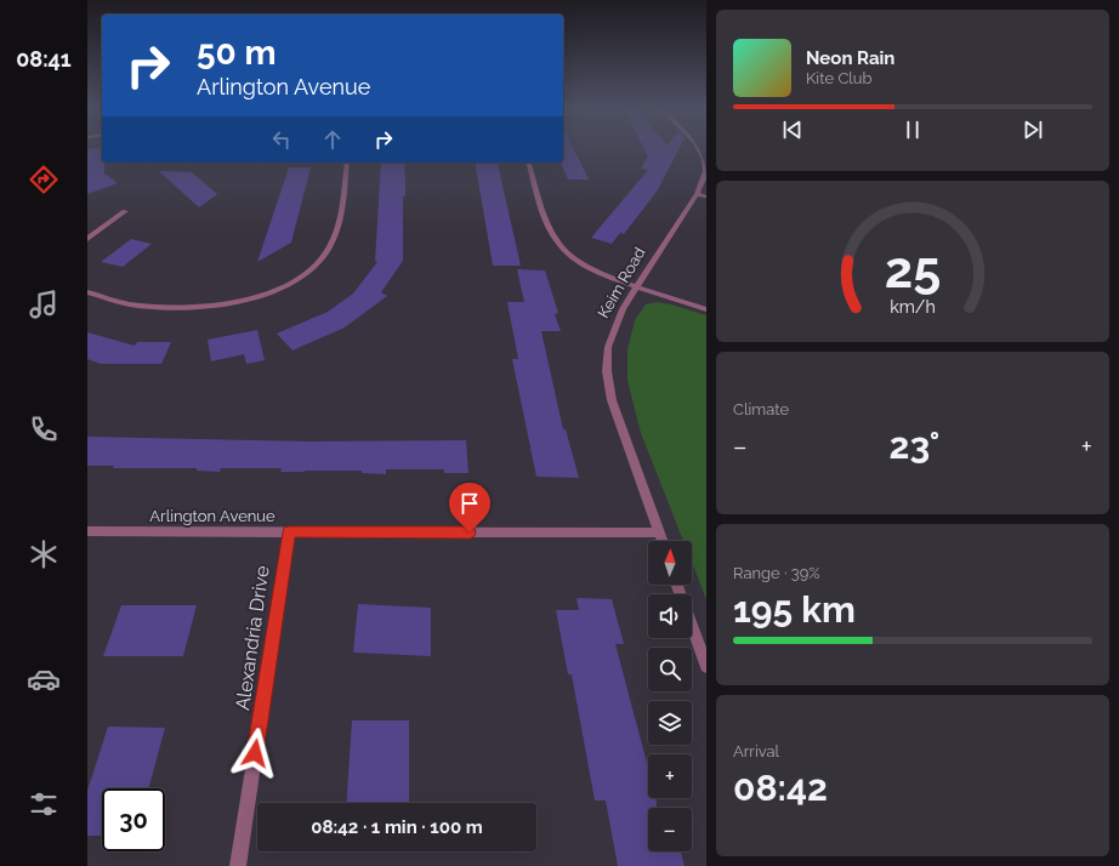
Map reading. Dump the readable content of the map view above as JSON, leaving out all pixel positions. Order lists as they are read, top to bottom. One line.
{"streets":{"street":["Keim Road","Arlington Avenue","Alexandria Drive"]},"crossings":[["Keim Road","Arlington Avenue"],["Arlington Avenue","Alexandria Drive"]],"north":"top","page":{"tabs":"08:41","turn":["50 m","Arlington Avenue"],"song":["Neon Rain","Kite Club"],"tile":["Climate",["Range · 39%","195 km"],["Arrival","08:42"]],"heat":["−","23°","+"],"map_buttons":["+","−"],"limit":"30","trip":"08:42 · 1 min · 100 m","gauge":["25","km/h"]}}
